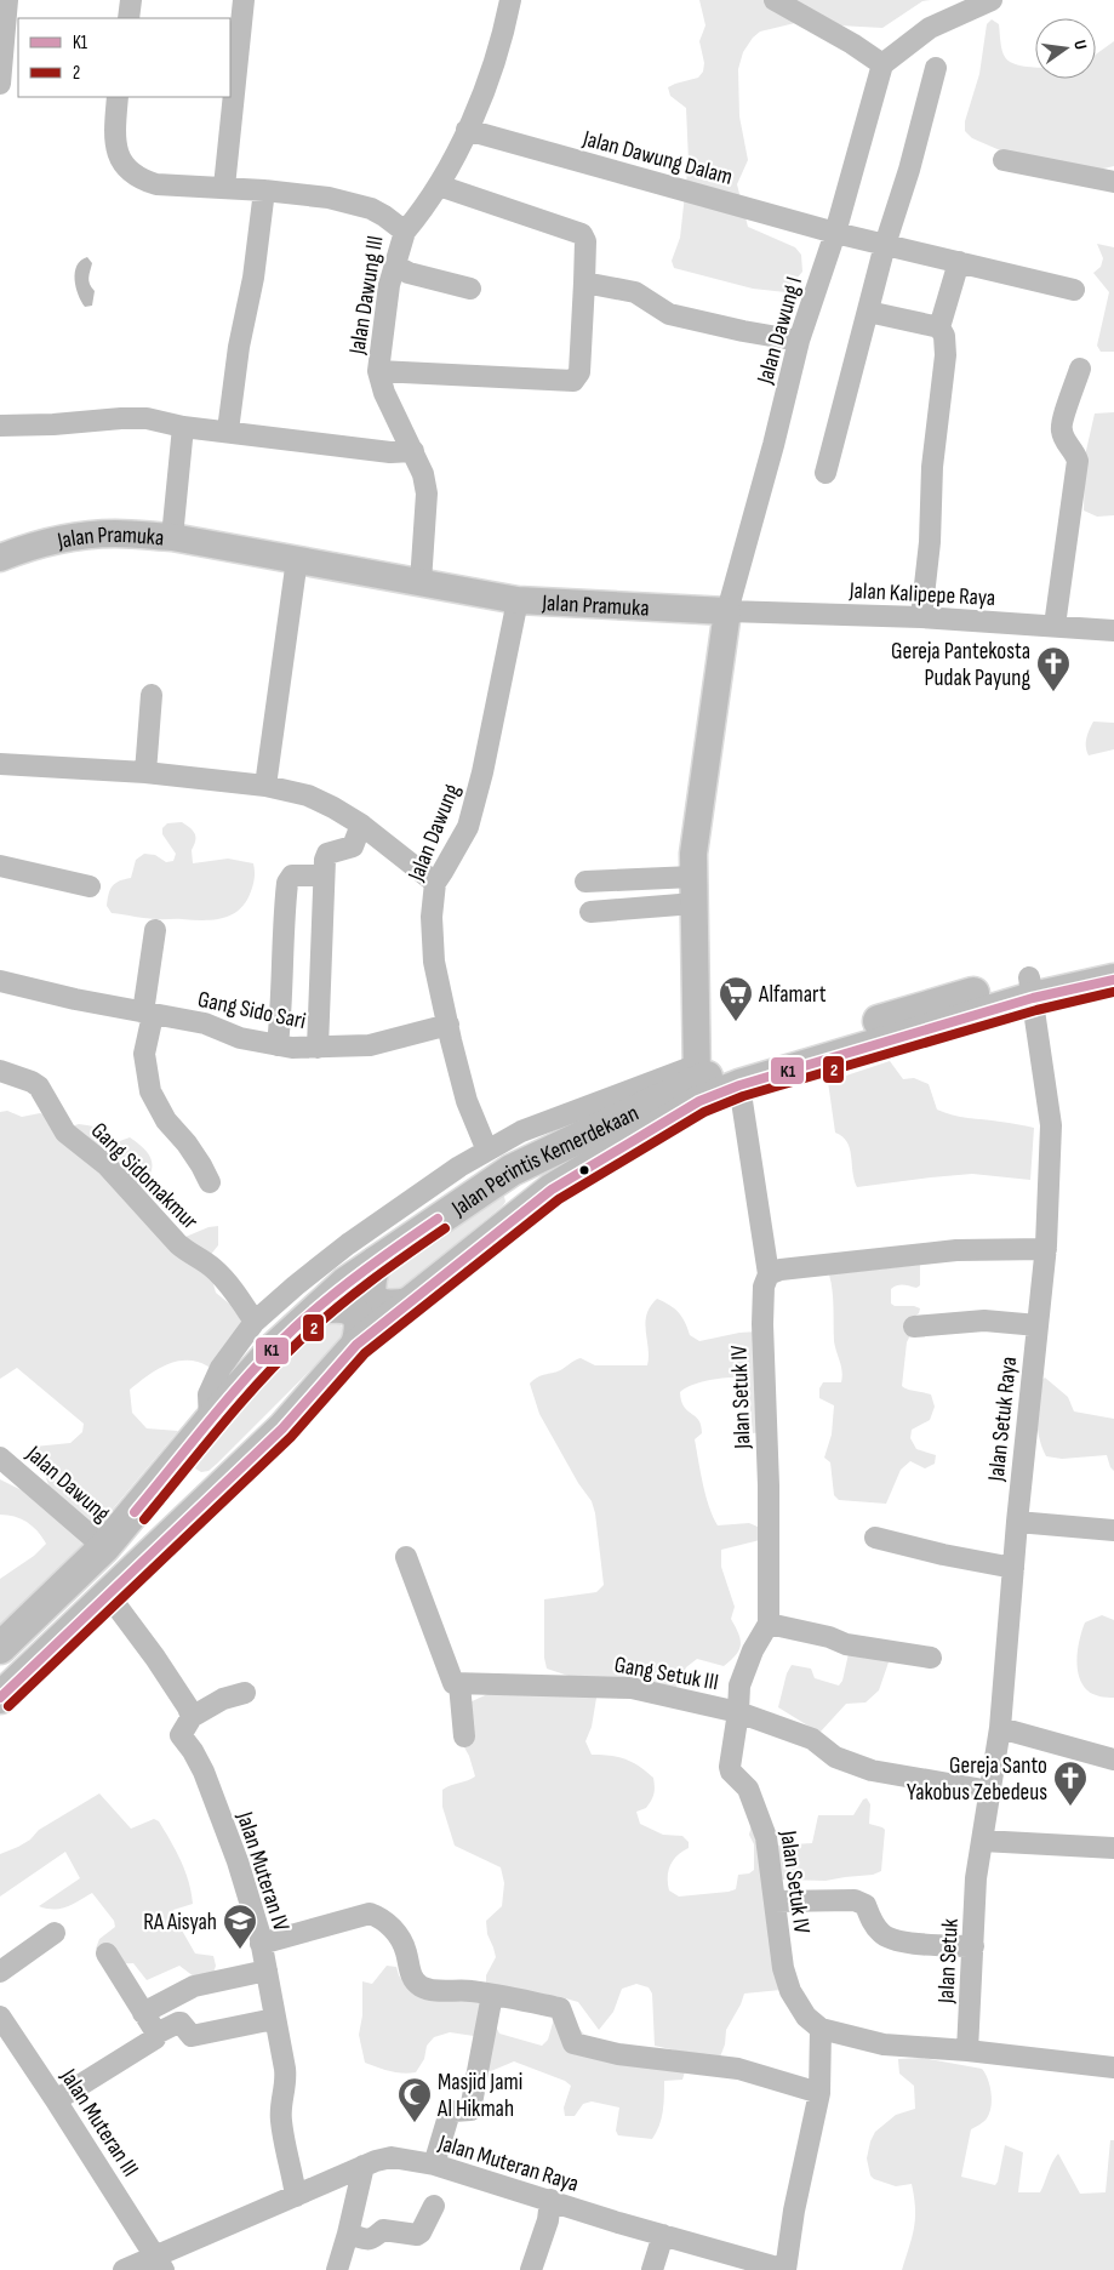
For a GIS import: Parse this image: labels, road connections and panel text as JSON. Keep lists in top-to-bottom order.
{
  "streets": {
    "highway": ["Jalan Perintis Kemerdekaan"],
    "main road": ["Jalan Pramuka"],
    "street": [
      "Jalan Dawung Dalam",
      "Jalan Dawung III",
      "Jalan Dawung I",
      "Jalan Kalipepe Raya",
      "Jalan Dawung",
      "Gang Sido Sari",
      "Gang Sidomakmur",
      "Jalan Setuk IV",
      "Jalan Setuk Raya",
      "Gang Setuk III",
      "Jalan Muteran IV",
      "Jalan Setuk",
      "Jalan Muteran III",
      "Jalan Muteran Raya"
    ]
  },
  "crossings": [
    ["Jalan Dawung Dalam", "Jalan Dawung I"],
    ["Jalan Dawung III", "Jalan Pramuka"],
    ["Jalan Dawung I", "Jalan Pramuka"],
    ["Jalan Dawung I", "Jalan Kalipepe Raya"],
    ["Jalan Pramuka", "Jalan Kalipepe Raya"],
    ["Jalan Pramuka", "Jalan Dawung"],
    ["Jalan Dawung", "Gang Sido Sari"],
    ["Jalan Dawung", "Jalan Perintis Kemerdekaan"],
    ["Jalan Perintis Kemerdekaan", "Jalan Setuk IV"],
    ["Jalan Perintis Kemerdekaan", "Jalan Setuk Raya"],
    ["Jalan Setuk IV", "Gang Setuk III"],
    ["Jalan Setuk IV", "Jalan Muteran Raya"],
    ["Jalan Setuk Raya", "Jalan Setuk"],
    ["Gang Setuk III", "Jalan Setuk"],
    ["Jalan Muteran IV", "Jalan Muteran Raya"],
    ["Jalan Muteran III", "Jalan Muteran Raya"]
  ],
  "places": {
    "church": ["Gereja Pantekosta Pudak Payung", "Gereja Santo Yakobus Zebedeus"],
    "supermarket": ["Alfamart"],
    "school or university": ["RA Aisyah"],
    "mosque": ["Masjid Jami Al Hikmah"]
  },
  "lines": ["transit line K1", "transit line 2"],
  "legend": ["K1", "2"],
  "north": "right"
}
